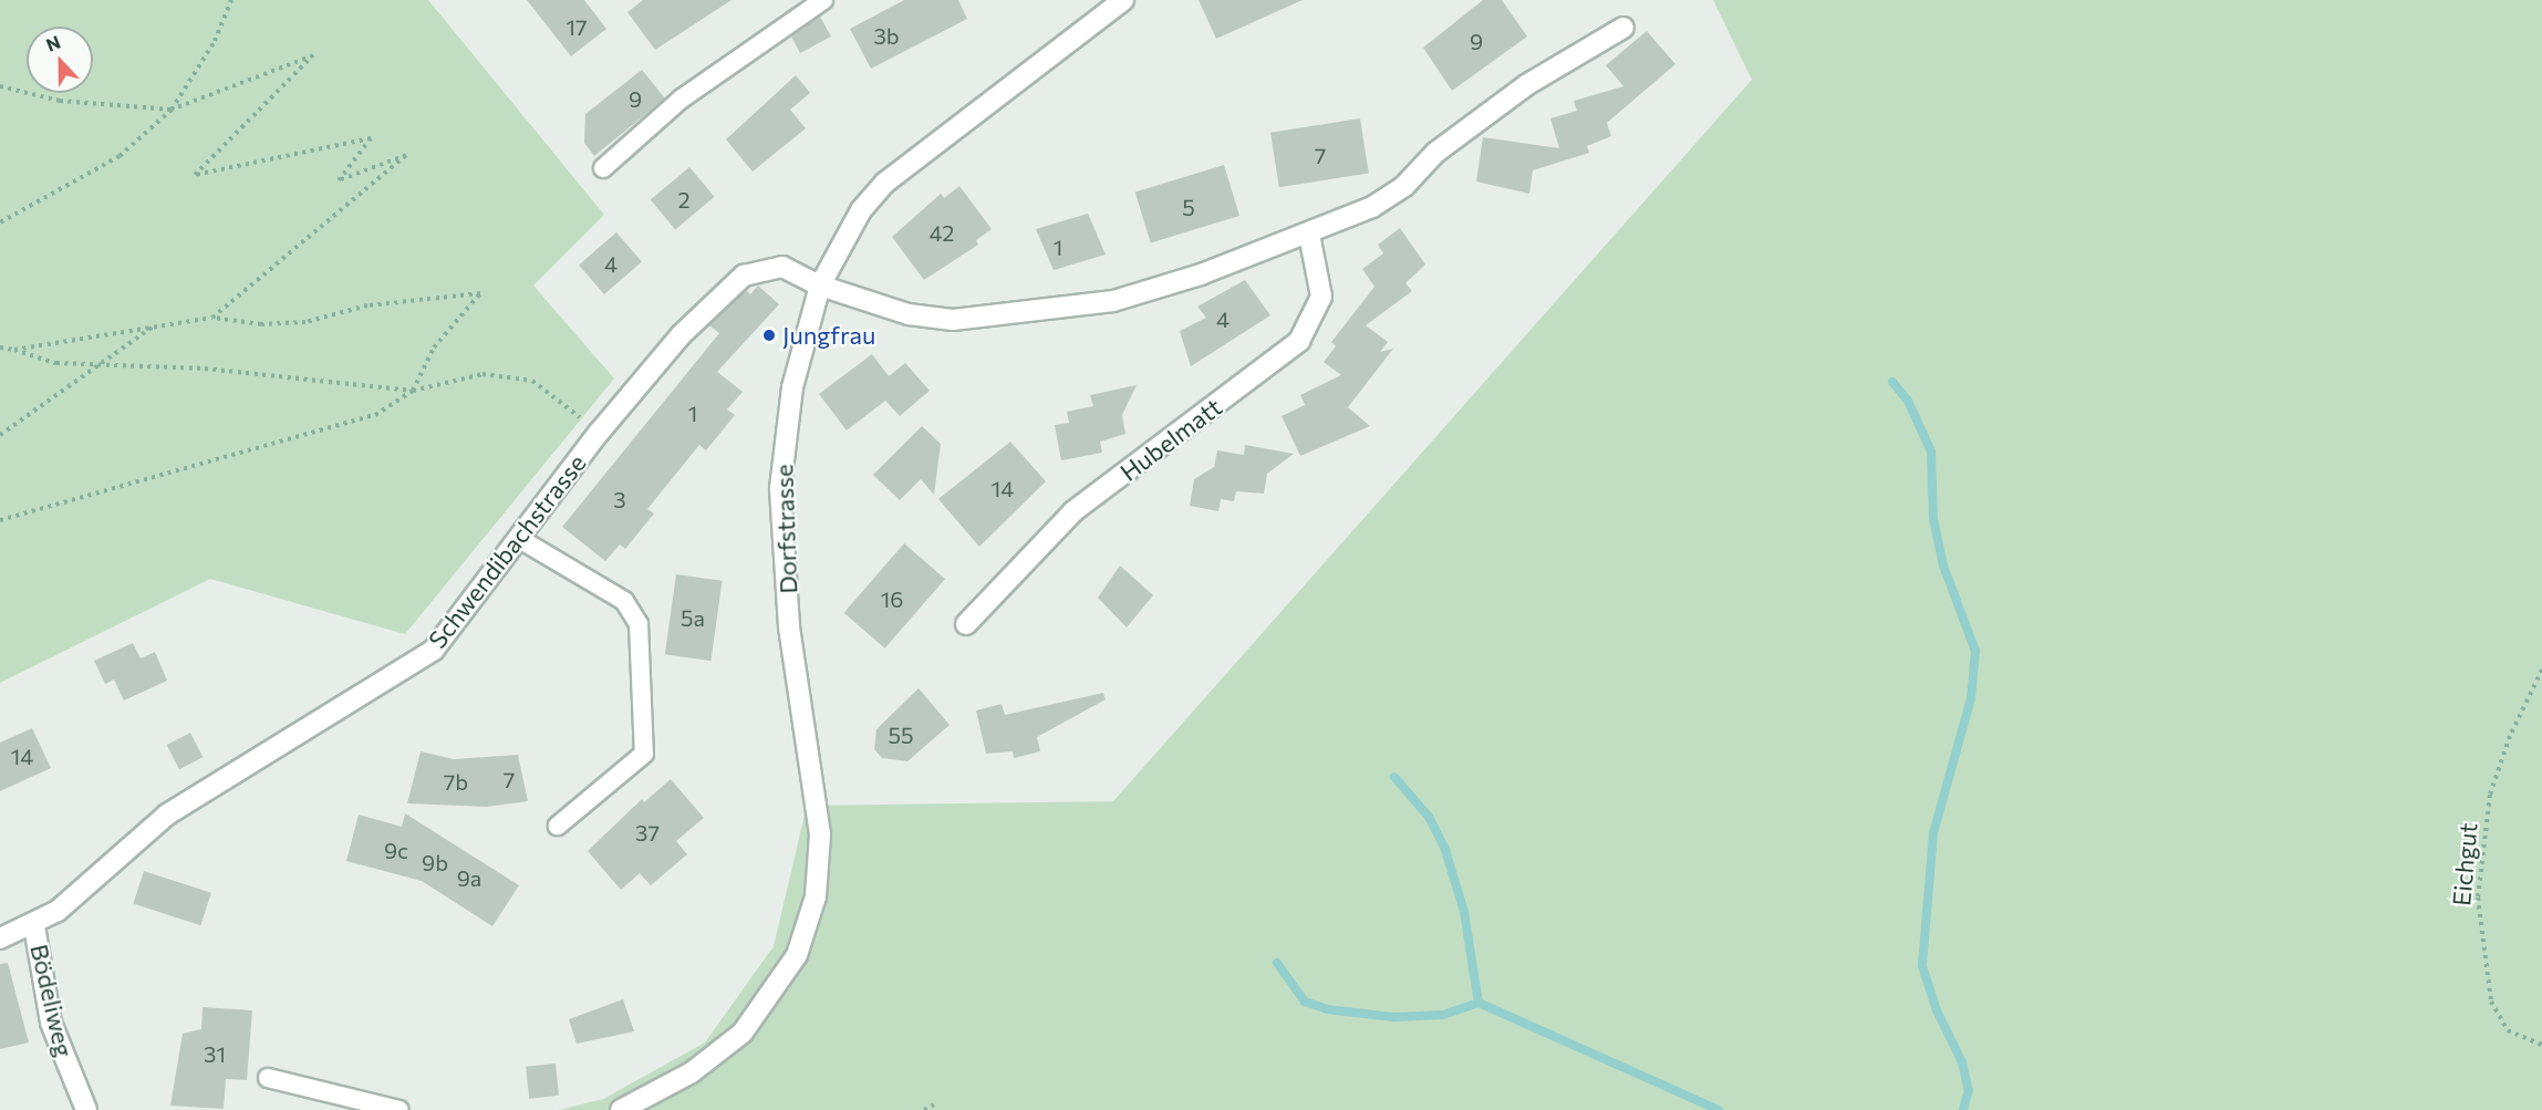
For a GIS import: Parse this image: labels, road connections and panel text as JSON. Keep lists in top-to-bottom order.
{
  "streets": {
    "street": [
      "Hubelmatt",
      "Dorfstrasse",
      "Schwendibachstrasse",
      "Bödeliweg"
    ],
    "path": ["Eichgut"]
  },
  "crossings": [
    ["Dorfstrasse", "Schwendibachstrasse"],
    ["Schwendibachstrasse", "Bödeliweg"]
  ],
  "places": ["Jungfrau"],
  "house_numbers": [
    "17",
    "3b",
    "9",
    "9",
    "7",
    "2",
    "5",
    "42",
    "1",
    "4",
    "4",
    "1",
    "14",
    "3",
    "16",
    "5a",
    "55",
    "14",
    "7",
    "7b",
    "37",
    "9c",
    "9b",
    "9a",
    "31"
  ],
  "north": "top"
}
